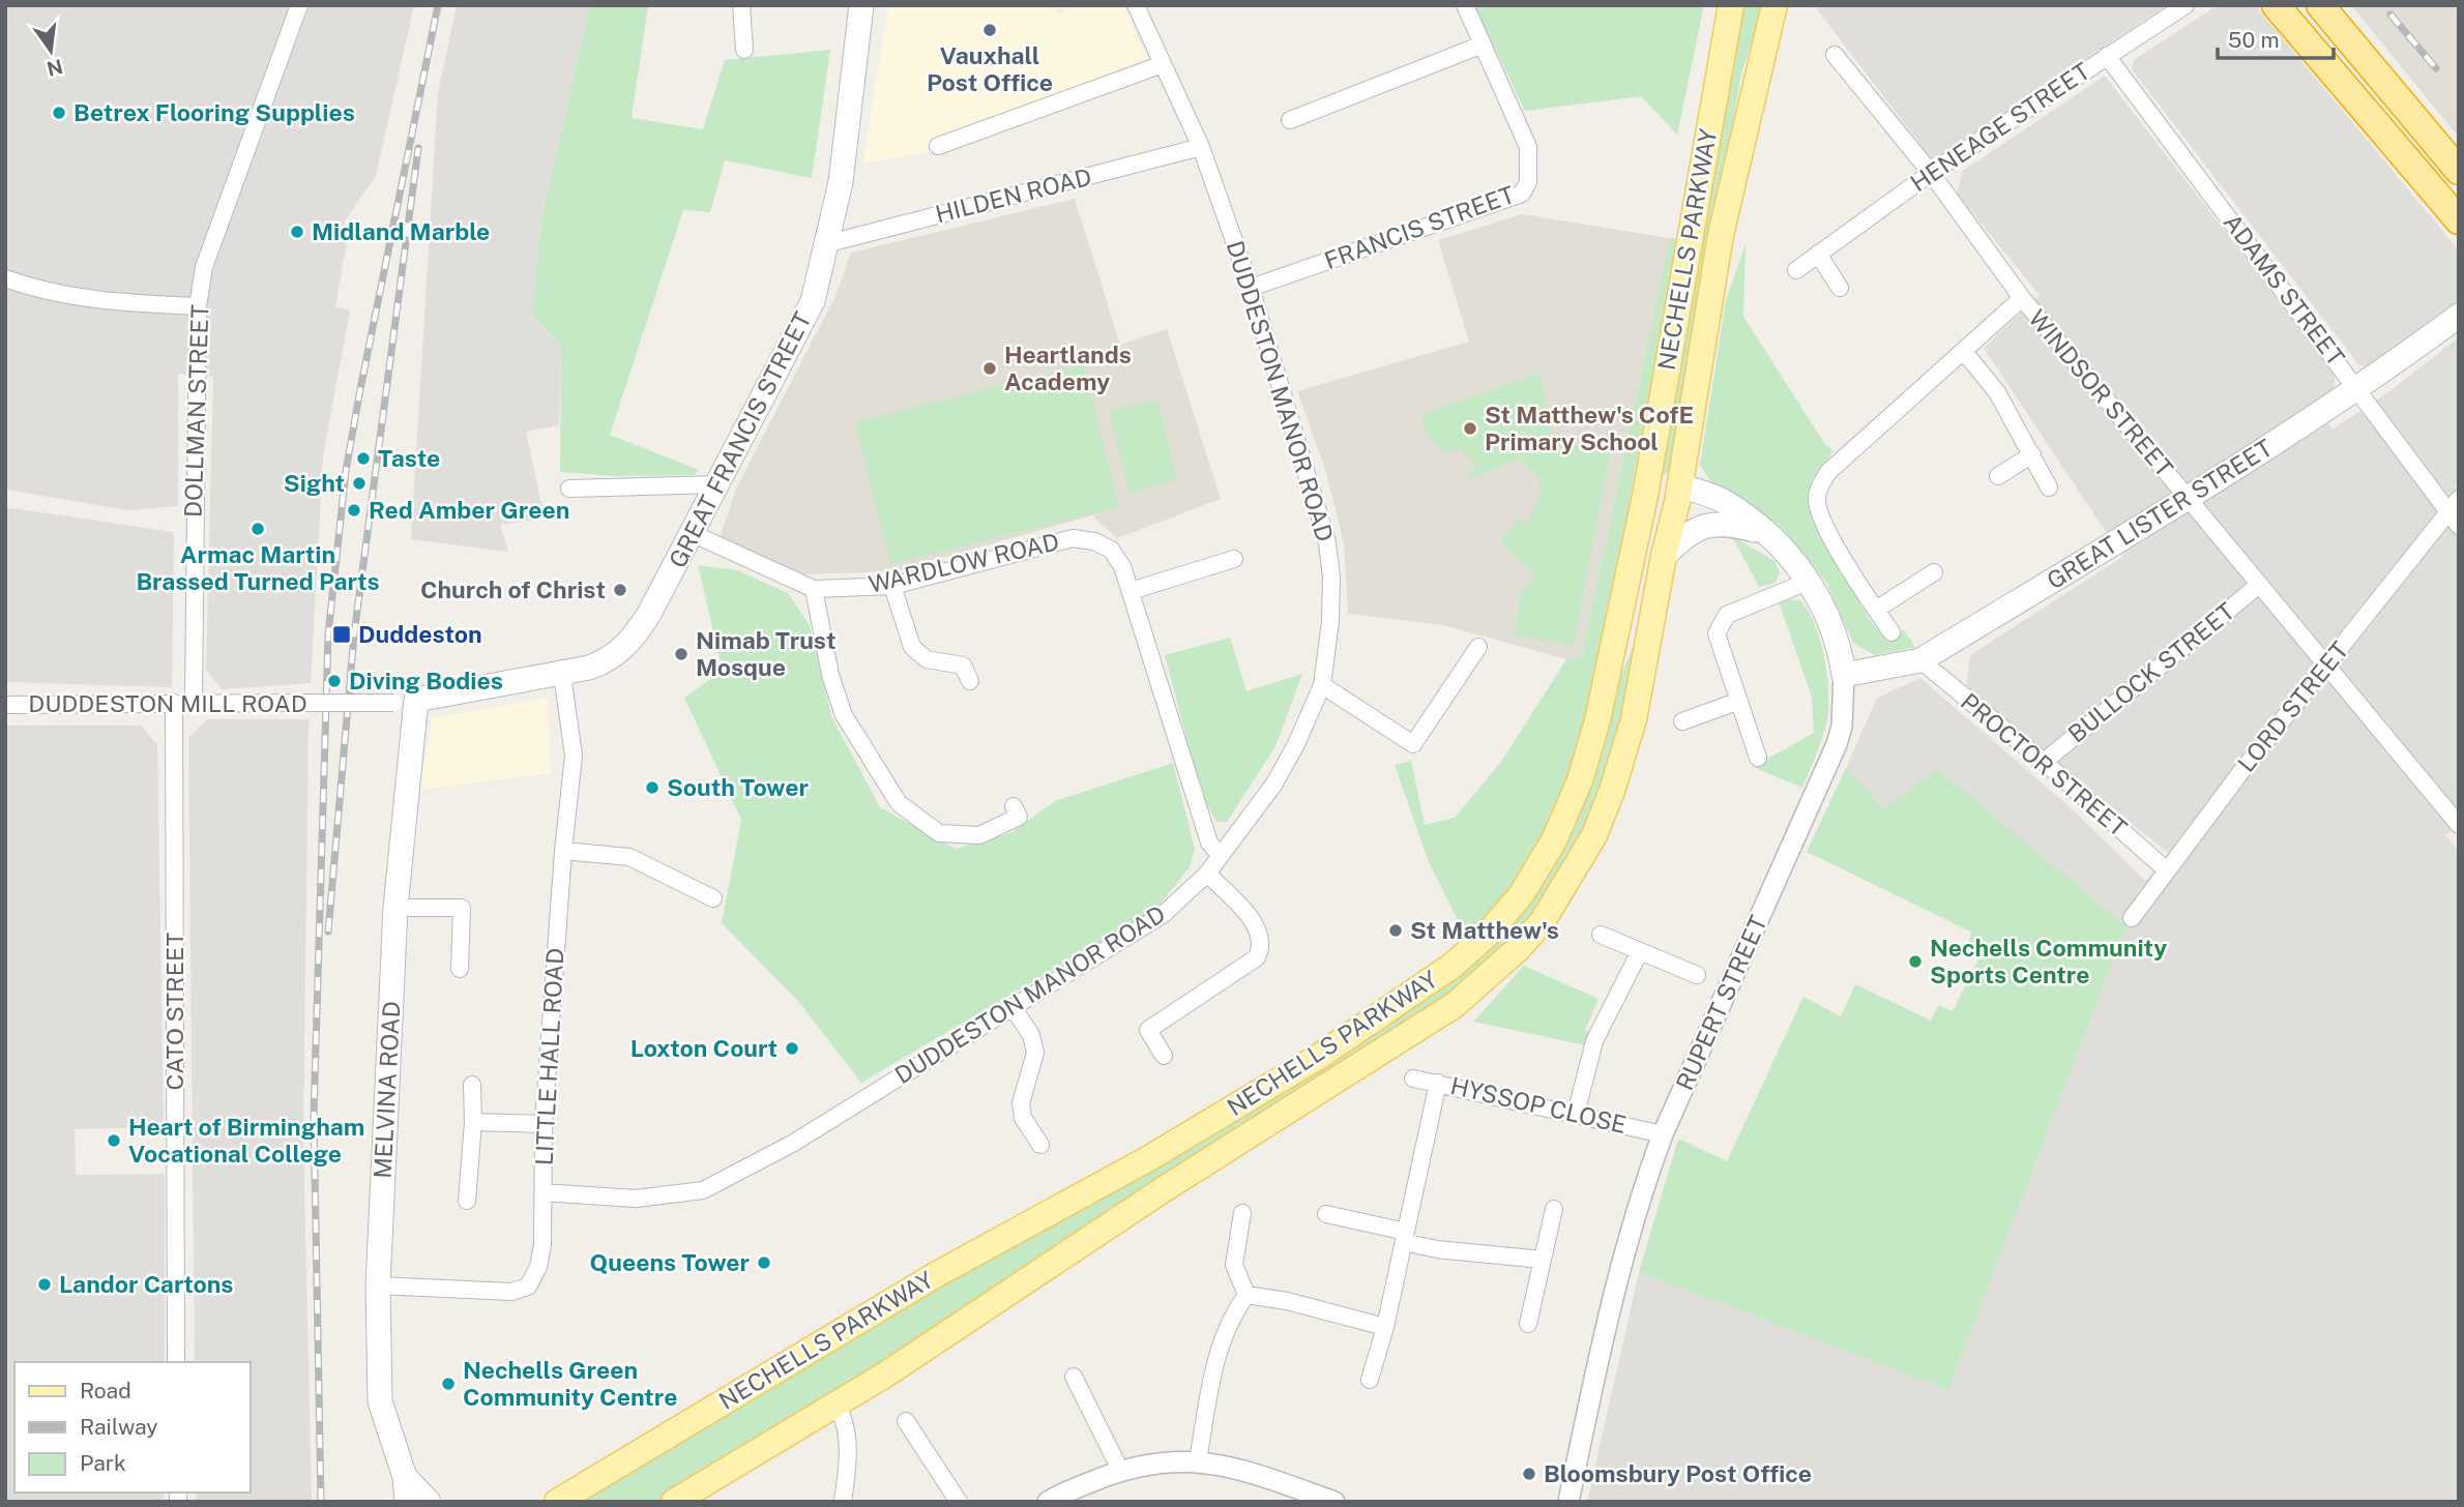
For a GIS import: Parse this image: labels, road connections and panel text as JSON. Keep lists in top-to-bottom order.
{
  "streets": {
    "main road": [
      "NECHELLS PARKWAY",
      "GREAT FRANCIS STREET",
      "GREAT LISTER STREET",
      "RUPERT STREET",
      "MELVINA ROAD"
    ],
    "street": [
      "HENEAGE STREET",
      "HILDEN ROAD",
      "FRANCIS STREET",
      "ADAMS STREET",
      "DUDDESTON MANOR ROAD",
      "WINDSOR STREET",
      "DOLLMAN STREET",
      "WARDLOW ROAD",
      "BULLOCK STREET",
      "DUDDESTON MILL ROAD",
      "LORD STREET",
      "PROCTOR STREET",
      "CATO STREET",
      "LITTLE HALL ROAD",
      "HYSSOP CLOSE"
    ]
  },
  "crossings": [
    ["HENEAGE STREET", "ADAMS STREET"],
    ["HENEAGE STREET", "WINDSOR STREET"],
    ["HILDEN ROAD", "DUDDESTON MANOR ROAD"],
    ["HILDEN ROAD", "GREAT FRANCIS STREET"],
    ["FRANCIS STREET", "DUDDESTON MANOR ROAD"],
    ["NECHELLS PARKWAY", "RUPERT STREET"],
    ["ADAMS STREET", "GREAT LISTER STREET"],
    ["ADAMS STREET", "LORD STREET"],
    ["DUDDESTON MANOR ROAD", "WARDLOW ROAD"],
    ["DUDDESTON MANOR ROAD", "LITTLE HALL ROAD"],
    ["WINDSOR STREET", "GREAT LISTER STREET"],
    ["WINDSOR STREET", "BULLOCK STREET"],
    ["WINDSOR STREET", "LORD STREET"],
    ["DOLLMAN STREET", "DUDDESTON MILL ROAD"],
    ["GREAT FRANCIS STREET", "WARDLOW ROAD"],
    ["GREAT FRANCIS STREET", "DUDDESTON MILL ROAD"],
    ["GREAT FRANCIS STREET", "LITTLE HALL ROAD"],
    ["GREAT FRANCIS STREET", "MELVINA ROAD"],
    ["GREAT LISTER STREET", "PROCTOR STREET"],
    ["GREAT LISTER STREET", "RUPERT STREET"],
    ["BULLOCK STREET", "PROCTOR STREET"],
    ["DUDDESTON MILL ROAD", "CATO STREET"],
    ["DUDDESTON MILL ROAD", "MELVINA ROAD"],
    ["LORD STREET", "PROCTOR STREET"],
    ["RUPERT STREET", "HYSSOP CLOSE"],
    ["LITTLE HALL ROAD", "MELVINA ROAD"]
  ],
  "places": {
    "other": [
      "Vauxhall Post Office",
      "Betrex Flooring Supplies",
      "Midland Marble",
      "Heartlands Academy",
      "St Matthew's CofE Primary School",
      "Taste",
      "Sight",
      "Red Amber Green",
      "Armac Martin Brassed Turned Parts",
      "Church of Christ",
      "Nimab Trust Mosque",
      "Diving Bodies",
      "South Tower",
      "St Matthew's",
      "Nechells Community Sports Centre",
      "Loxton Court",
      "Heart of Birmingham Vocational College",
      "Queens Tower",
      "Landor Cartons",
      "Nechells Green Community Centre",
      "Bloomsbury Post Office"
    ],
    "transit": ["Duddeston"]
  },
  "legend": ["Road", "Railway", "Park"],
  "scale_bar": "50 m",
  "north": "bottom"
}
